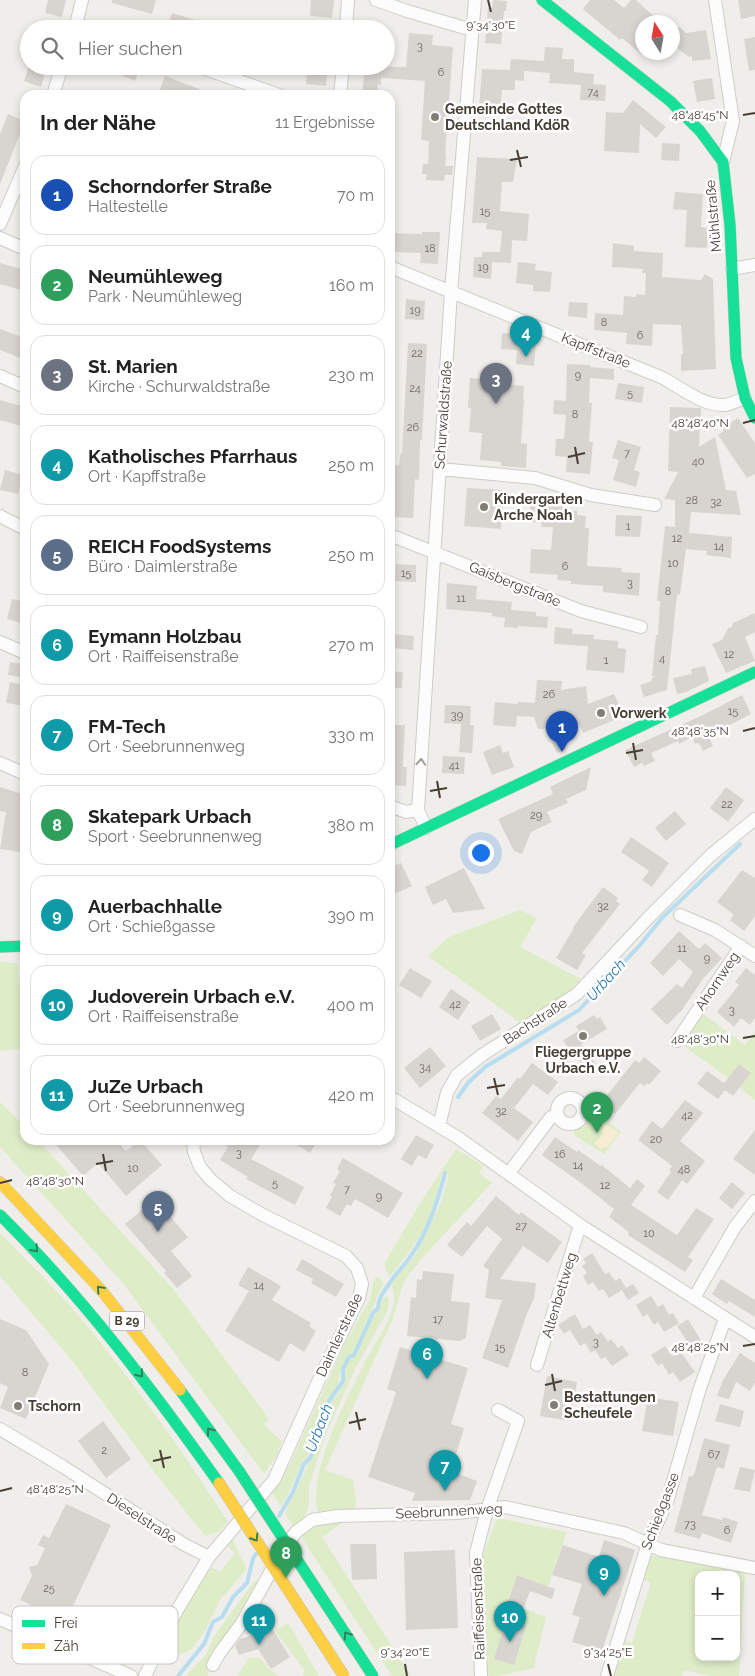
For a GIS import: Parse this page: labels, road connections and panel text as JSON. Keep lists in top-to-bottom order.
{
  "streets": {
    "main road": ["Mühlstraße", "B 29"],
    "street": [
      "Kapffstraße",
      "Schurwaldstraße",
      "Gaisbergstraße",
      "Ahornweg",
      "Bachstraße",
      "Altenbettweg",
      "Daimlerstraße",
      "Seebrunnenweg",
      "Schießgasse",
      "Dieselstraße",
      "Raiffeisenstraße"
    ]
  },
  "crossings": [
    ["Mühlstraße", "Kapffstraße"],
    ["Kapffstraße", "Schurwaldstraße"],
    ["Schurwaldstraße", "Gaisbergstraße"],
    ["Daimlerstraße", "Dieselstraße"],
    ["Seebrunnenweg", "Schießgasse"],
    ["Seebrunnenweg", "Raiffeisenstraße"]
  ],
  "water": ["Urbach"],
  "places": [
    "Gemeinde Gottes Deutschland KdöR",
    "Kindergarten Arche Noah",
    "Vorwerk",
    "Fliegergruppe Urbach e.V.",
    "Bestattungen Scheufele",
    "Tschorn"
  ],
  "house_numbers": [
    "3",
    "6",
    "74",
    "15",
    "18",
    "19",
    "19",
    "8",
    "6",
    "22",
    "9",
    "24",
    "5",
    "8",
    "26",
    "7",
    "40",
    "28",
    "32",
    "1",
    "12",
    "14",
    "10",
    "6",
    "15",
    "3",
    "8",
    "11",
    "12",
    "4",
    "1",
    "26",
    "15",
    "39",
    "41",
    "22",
    "29",
    "32",
    "11",
    "9",
    "42",
    "3",
    "34",
    "32",
    "42",
    "20",
    "3",
    "16",
    "14",
    "10",
    "48",
    "5",
    "12",
    "7",
    "9",
    "27",
    "10",
    "14",
    "17",
    "3",
    "15",
    "8",
    "2",
    "67",
    "73",
    "6",
    "25"
  ],
  "legend": ["Frei", "Zäh"],
  "north": "top",
  "page": {
    "search": "Hier suchen",
    "heading": ["In der Nähe", "11 Ergebnisse"],
    "list": [
      {
        "mark": "1",
        "name": "Schorndorfer Straße",
        "note": "Haltestelle",
        "value": "70 m"
      },
      {
        "mark": "2",
        "name": "Neumühleweg",
        "note": "Park · Neumühleweg",
        "value": "160 m"
      },
      {
        "mark": "3",
        "name": "St. Marien",
        "note": "Kirche · Schurwaldstraße",
        "value": "230 m"
      },
      {
        "mark": "4",
        "name": "Katholisches Pfarrhaus",
        "note": "Ort · Kapffstraße",
        "value": "250 m"
      },
      {
        "mark": "5",
        "name": "REICH FoodSystems",
        "note": "Büro · Daimlerstraße",
        "value": "250 m"
      },
      {
        "mark": "6",
        "name": "Eymann Holzbau",
        "note": "Ort · Raiffeisenstraße",
        "value": "270 m"
      },
      {
        "mark": "7",
        "name": "FM-Tech",
        "note": "Ort · Seebrunnenweg",
        "value": "330 m"
      },
      {
        "mark": "8",
        "name": "Skatepark Urbach",
        "note": "Sport · Seebrunnenweg",
        "value": "380 m"
      },
      {
        "mark": "9",
        "name": "Auerbachhalle",
        "note": "Ort · Schießgasse",
        "value": "390 m"
      },
      {
        "mark": "10",
        "name": "Judoverein Urbach e.V.",
        "note": "Ort · Raiffeisenstraße",
        "value": "400 m"
      },
      {
        "mark": "11",
        "name": "JuZe Urbach",
        "note": "Ort · Seebrunnenweg",
        "value": "420 m"
      }
    ],
    "pins": [
      "4",
      "3",
      "1",
      "2",
      "5",
      "6",
      "7",
      "8",
      "9",
      "10",
      "11"
    ],
    "map_buttons": ["+", "−"]
  },
  "coordinates": [
    "9°34'30\"E",
    "48°48'45\"N",
    "48°48'40\"N",
    "48°48'35\"N",
    "48°48'30\"N",
    "48°48'25\"N",
    "9°34'20\"E",
    "9°34'25\"E"
  ]
}
